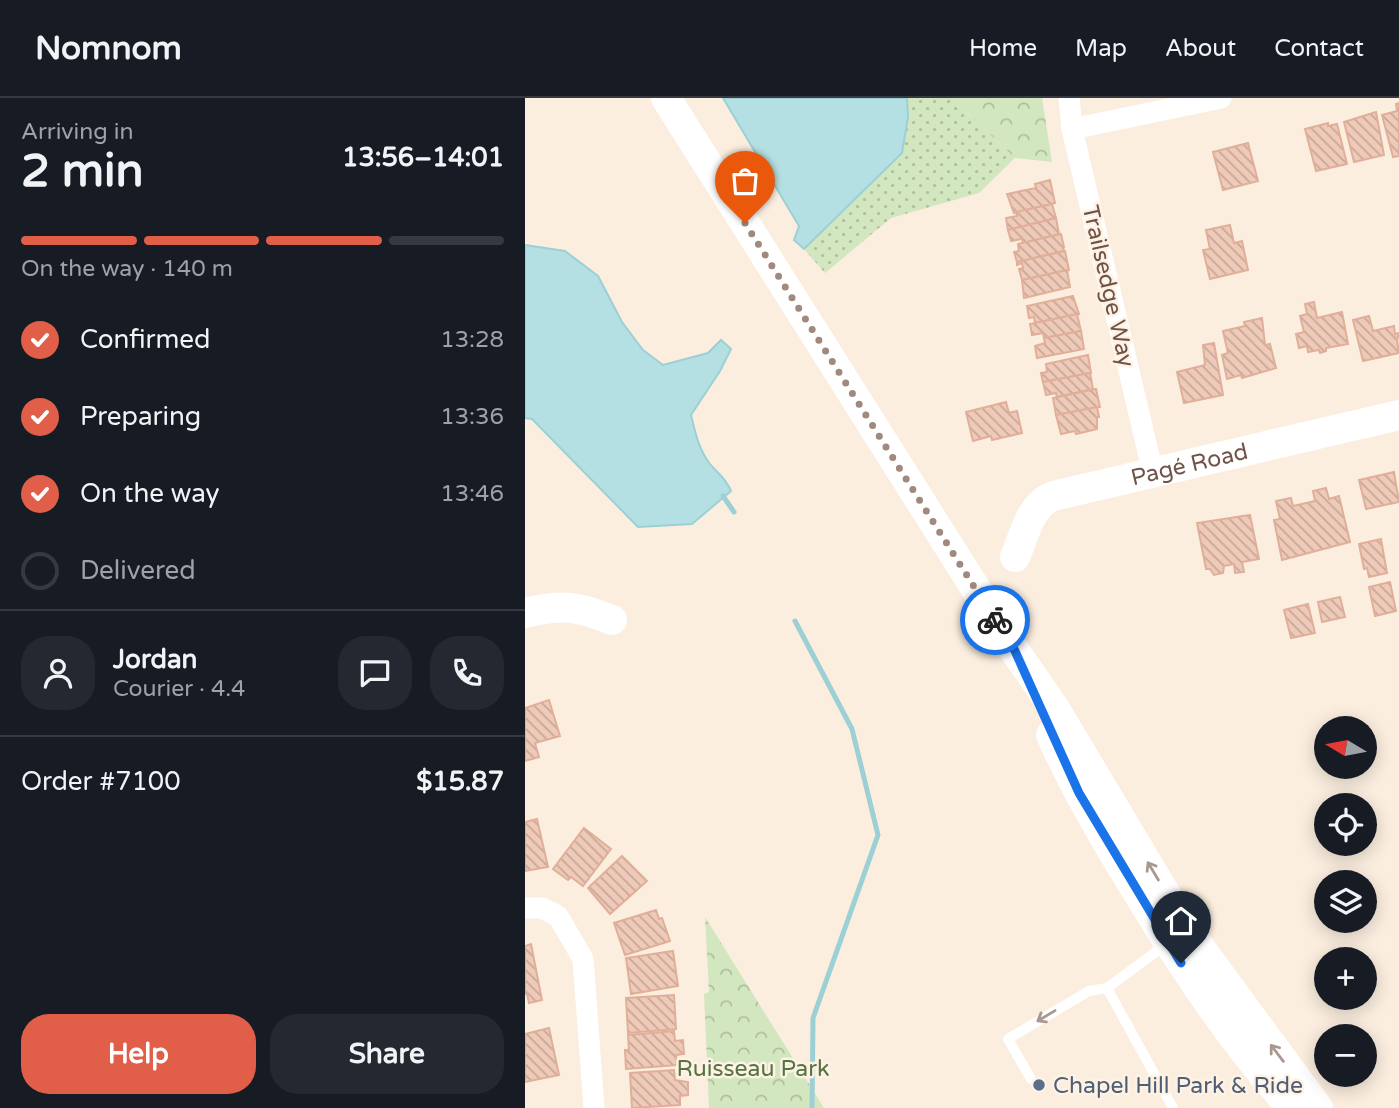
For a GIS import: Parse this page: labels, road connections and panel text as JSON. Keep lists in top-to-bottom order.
{
  "streets": {
    "main road": ["Pagé Road"],
    "street": ["Trailsedge Way"]
  },
  "crossings": [
    ["Trailsedge Way", "Pagé Road"]
  ],
  "parks": ["Ruisseau Park"],
  "places": ["Chapel Hill Park & Ride"],
  "north": "left",
  "page": {
    "header": "Nomnom",
    "nav": [
      "Home",
      "Map",
      "About",
      "Contact"
    ],
    "heading": ["2 min", "Arriving in", "13:56–14:01"],
    "panel": [
      "Jordan",
      "Courier · 4.4",
      "Order #7100",
      "$15.87"
    ],
    "bar": "On the way · 140 m",
    "list": [
      ["Confirmed", "13:28"],
      ["Preparing", "13:36"],
      ["On the way", "13:46"],
      "Delivered"
    ],
    "map_buttons": ["+", "−"],
    "buttons": ["Help", "Share"]
  }
}
